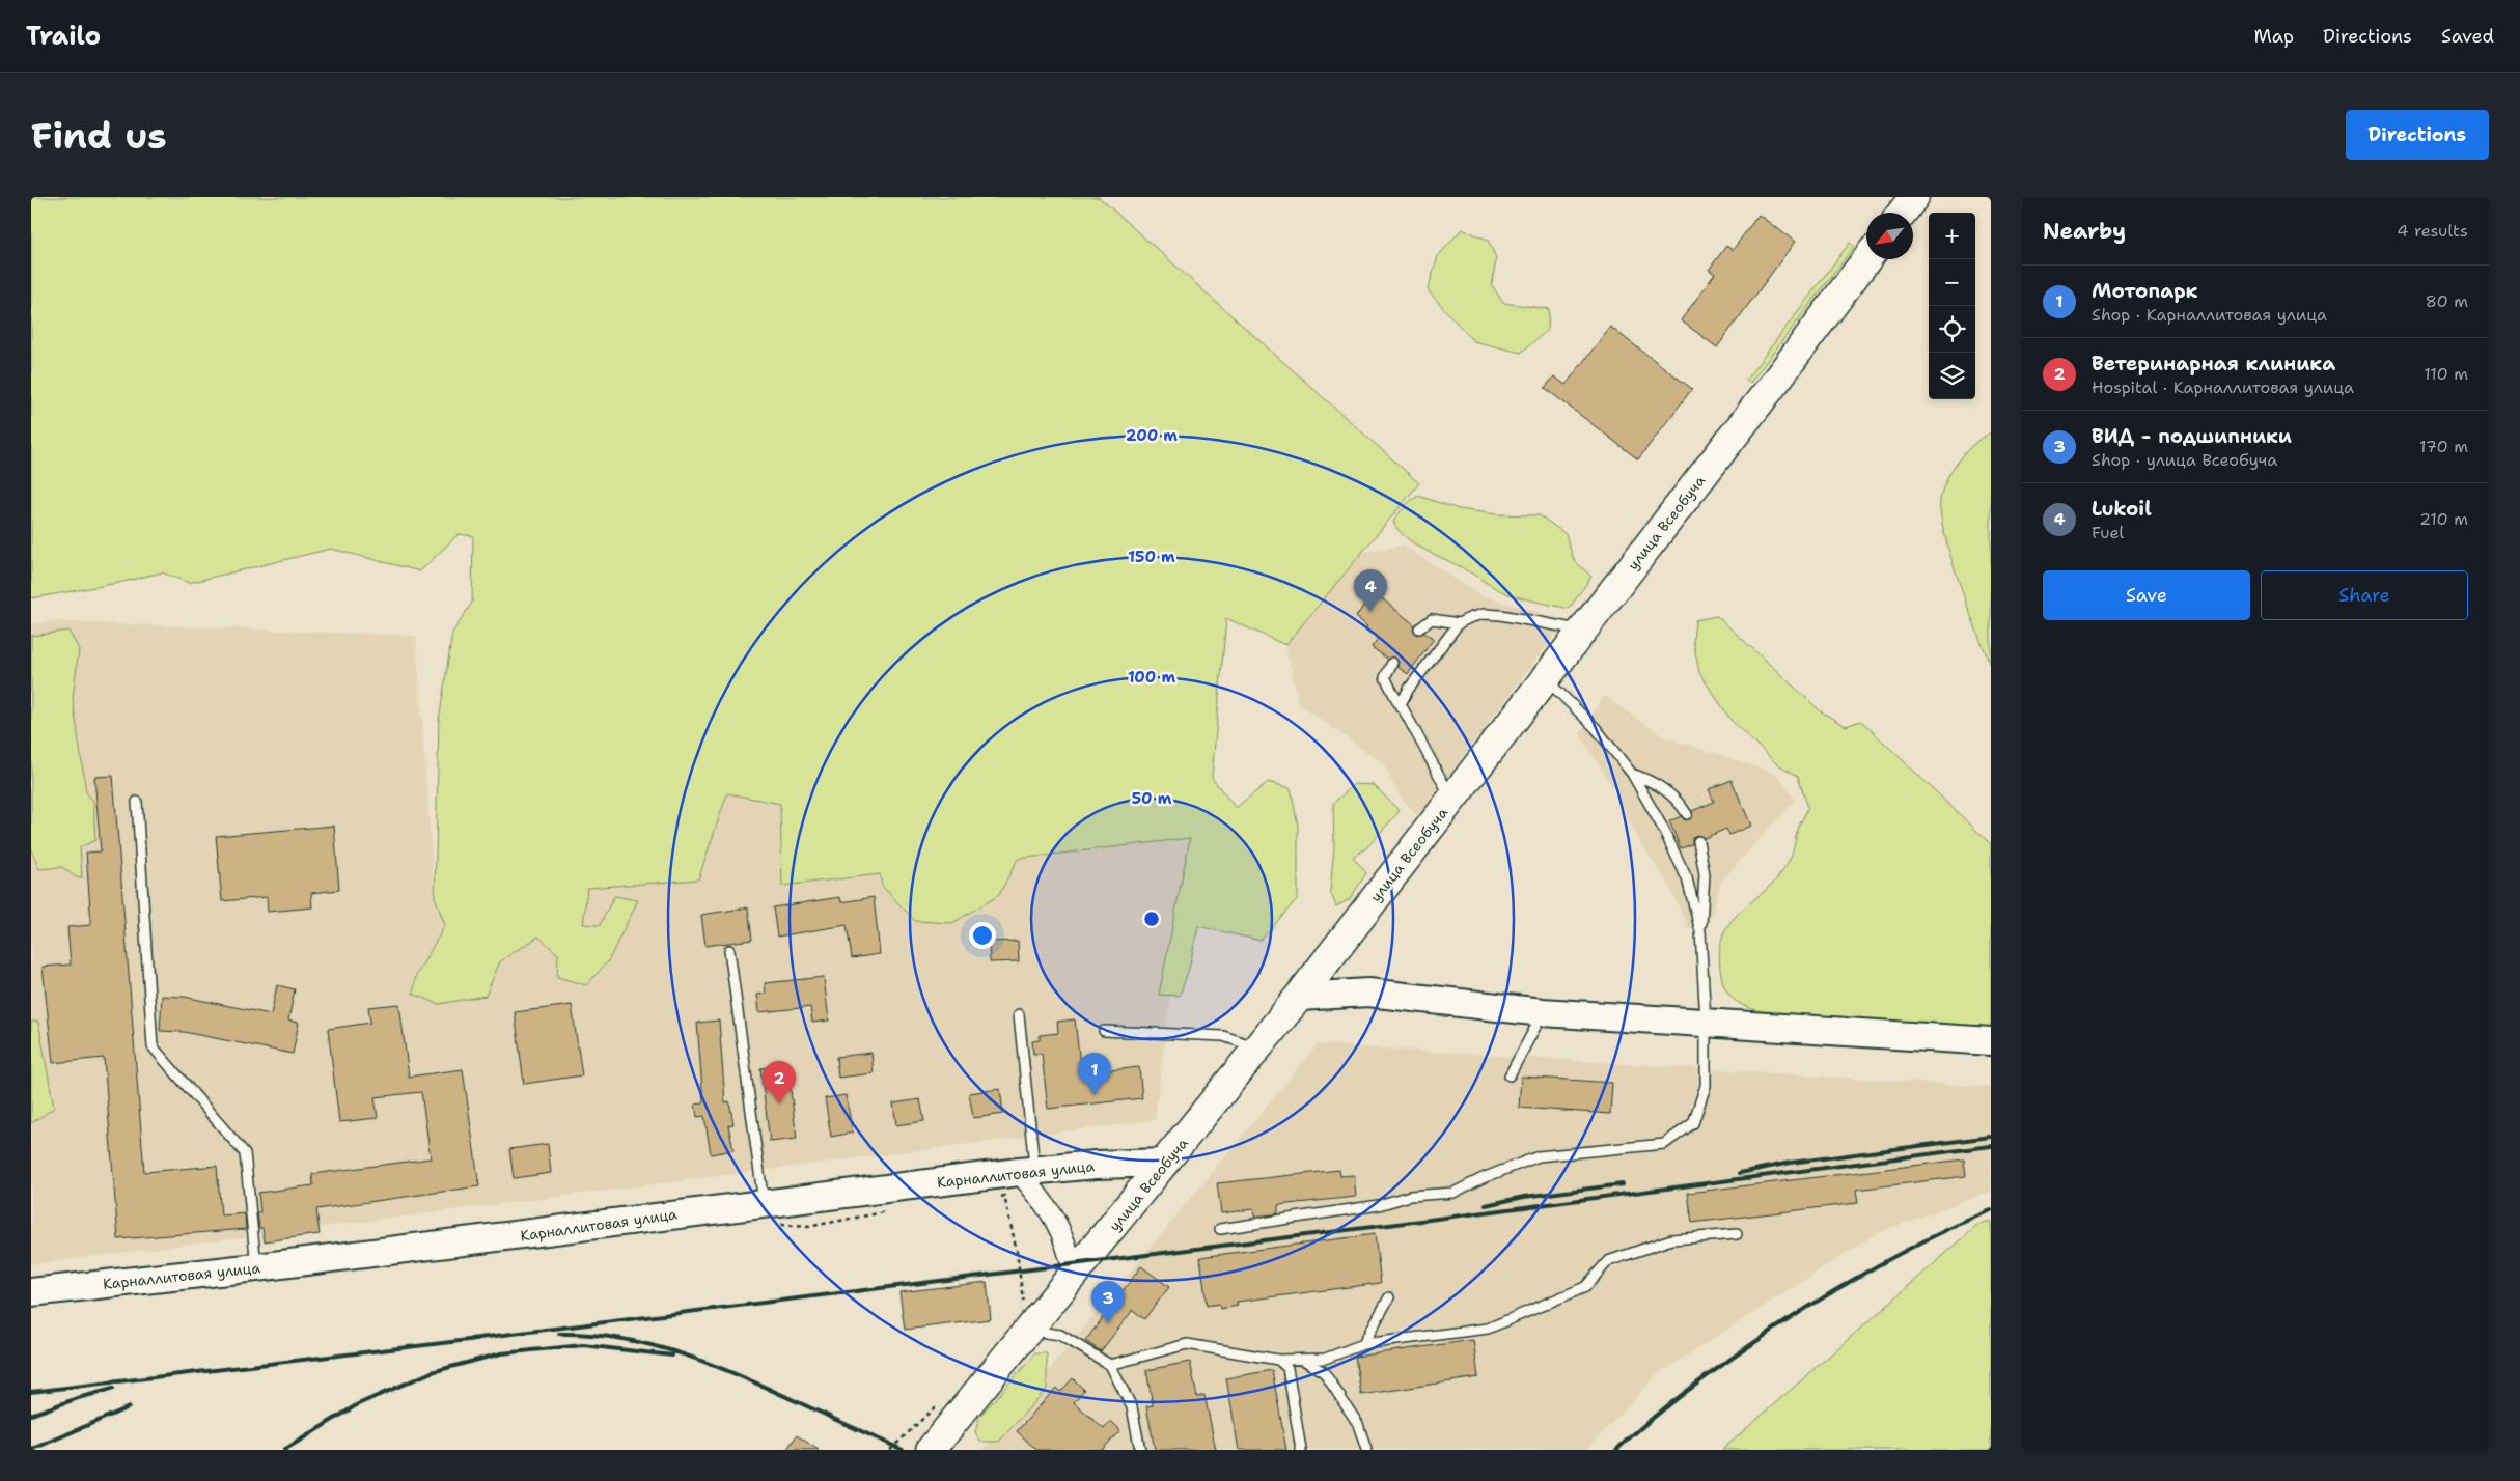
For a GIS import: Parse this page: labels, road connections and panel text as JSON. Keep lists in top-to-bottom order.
{
  "streets": {
    "main road": ["улица Всеобуча"],
    "street": ["Карналлитовая улица"]
  },
  "crossings": [
    ["улица Всеобуча", "Карналлитовая улица"]
  ],
  "north": "bottom left",
  "page": {
    "header": "Trailo",
    "nav": ["Map", "Directions", "Saved"],
    "buttons": [
      "Directions",
      ["Save", "Share"]
    ],
    "title": "Find us",
    "heading": ["Nearby", "4 results"],
    "map_buttons": ["+", "−"],
    "list": [
      {
        "mark": "1",
        "name": "Мотопарк",
        "note": "Shop · Карналлитовая улица",
        "value": "80 m"
      },
      {
        "mark": "2",
        "name": "Ветеринарная клиника",
        "note": "Hospital · Карналлитовая улица",
        "value": "110 m"
      },
      {
        "mark": "3",
        "name": "ВИД - подшипники",
        "note": "Shop · улица Всеобуча",
        "value": "170 m"
      },
      {
        "mark": "4",
        "name": "Lukoil",
        "note": "Fuel",
        "value": "210 m"
      }
    ],
    "pins": [
      "4",
      "1",
      "2",
      "3"
    ]
  },
  "rings": [
    "200 m",
    "150 m",
    "100 m",
    "50 m"
  ]
}
